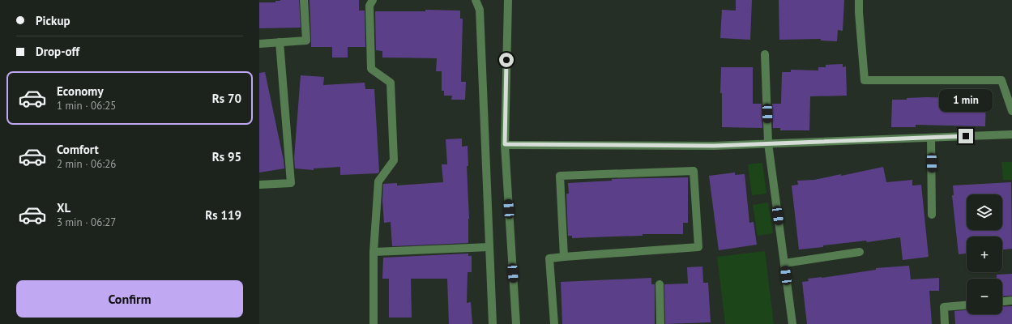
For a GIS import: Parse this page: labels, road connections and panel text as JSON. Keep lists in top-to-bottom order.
{
  "page": {
    "banner": ["Pickup", "Drop-off"],
    "list": [
      {
        "name": "Economy",
        "note": "1 min · 06:25",
        "value": "Rs 70"
      },
      {
        "name": "Comfort",
        "note": "2 min · 06:26",
        "value": "Rs 95"
      },
      {
        "name": "XL",
        "note": "3 min · 06:27",
        "value": "Rs 119"
      }
    ],
    "bubble": "1 min",
    "map_buttons": ["+", "−"],
    "buttons": "Confirm"
  }
}
